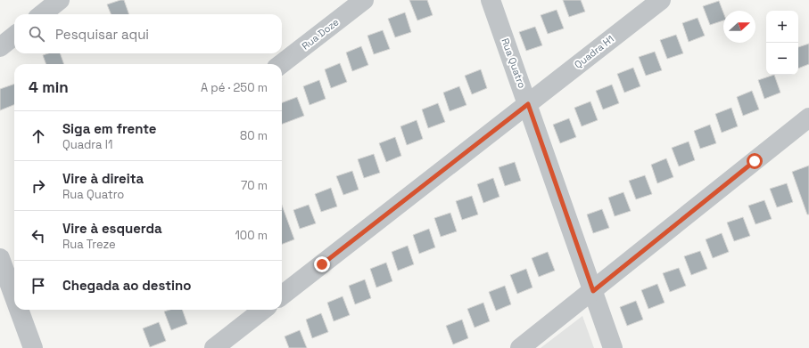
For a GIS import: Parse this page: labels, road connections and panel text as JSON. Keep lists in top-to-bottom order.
{
  "streets": {
    "street": ["Rua Doze", "Quadra H1", "Rua Quatro"]
  },
  "crossings": [
    ["Quadra H1", "Rua Quatro"]
  ],
  "north": "right",
  "page": {
    "map_buttons": ["+", "−"],
    "search": "Pesquisar aqui",
    "heading": ["4 min", "A pé · 250 m"],
    "list": [
      ["Siga em frente", "Quadra I1", "80 m"],
      ["Vire à direita", "Rua Quatro", "70 m"],
      ["Vire à esquerda", "Rua Treze", "100 m"],
      "Chegada ao destino"
    ]
  }
}
